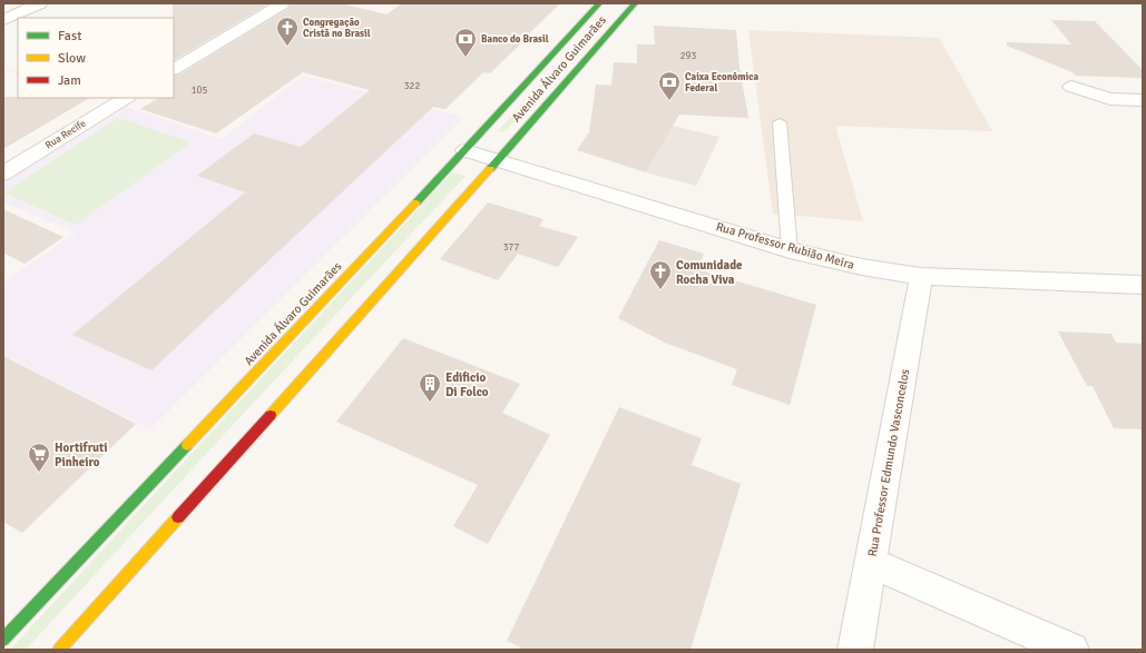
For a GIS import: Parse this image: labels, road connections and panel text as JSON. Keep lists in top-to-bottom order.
{
  "streets": {
    "street": [
      "Avenida Álvaro Guimarães",
      "Rua Recife",
      "Rua Professor Rubião Meira",
      "Rua Professor Edmundo Vasconcelos"
    ]
  },
  "crossings": [
    ["Avenida Álvaro Guimarães", "Rua Professor Rubião Meira"],
    ["Rua Professor Rubião Meira", "Rua Professor Edmundo Vasconcelos"]
  ],
  "places": {
    "church": ["Congregação Cristã no Brasil", "Comunidade Rocha Viva"],
    "bank": ["Banco do Brasil", "Caixa Econômica Federal"],
    "building": ["Edificio Di Folco"],
    "supermarket": ["Hortifruti Pinheiro"]
  },
  "house_numbers": [
    "293",
    "322",
    "105",
    "377"
  ],
  "legend": ["Fast", "Slow", "Jam"]
}
